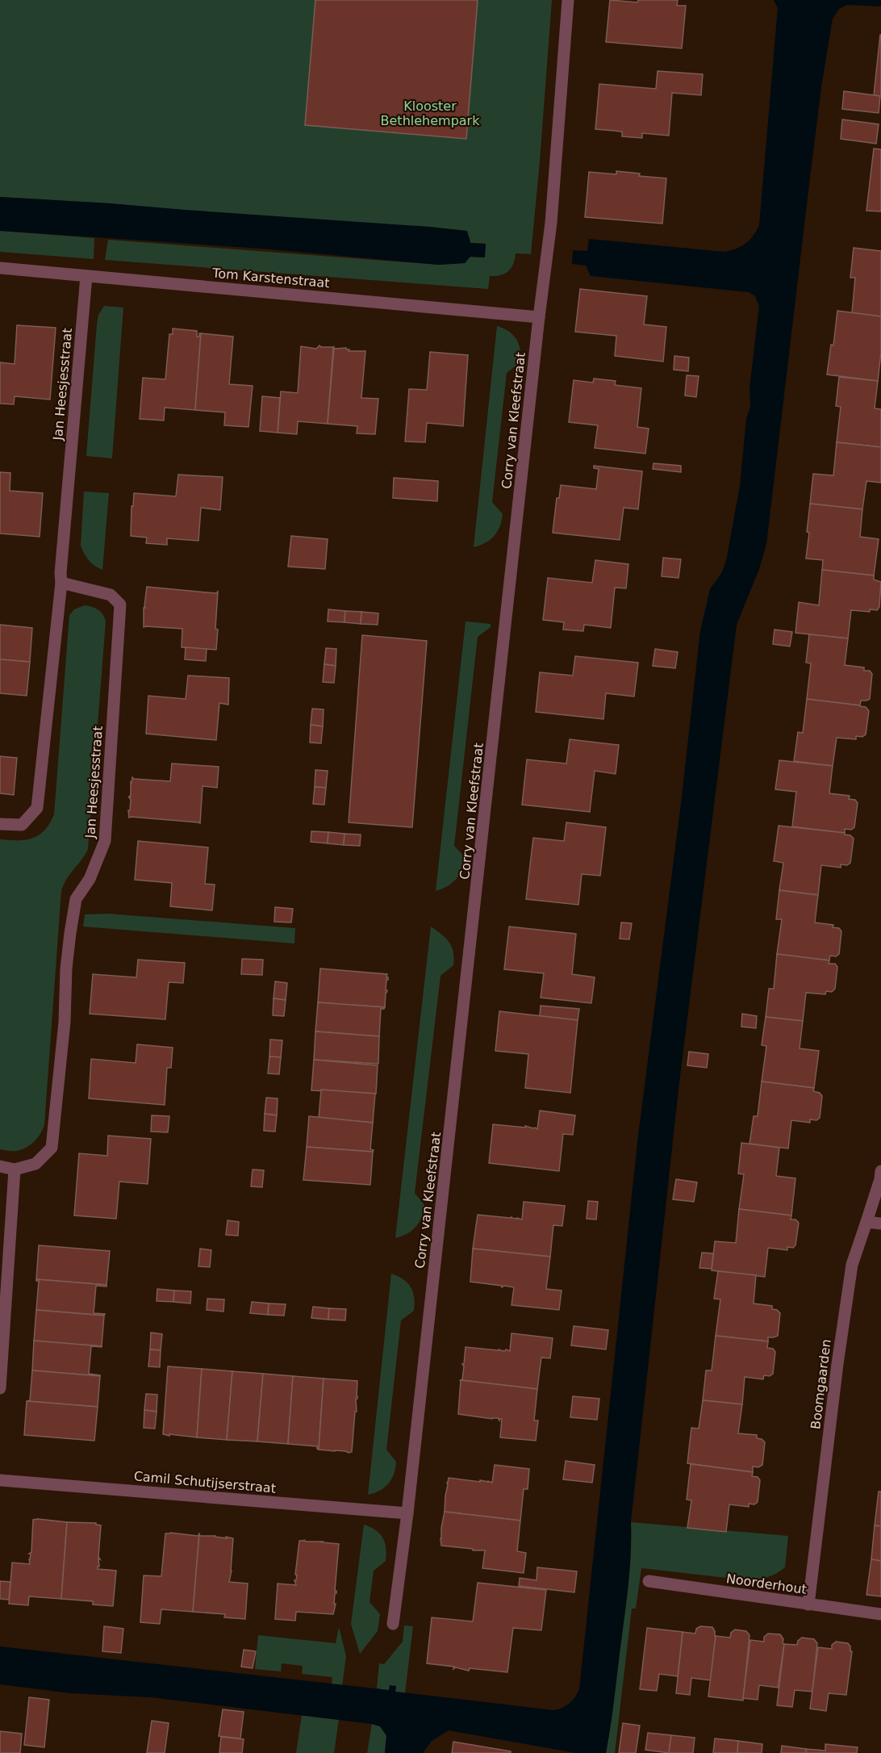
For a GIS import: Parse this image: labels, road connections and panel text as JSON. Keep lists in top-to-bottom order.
{
  "streets": {
    "street": [
      "Tom Karstenstraat",
      "Jan Heesjesstraat",
      "Corry van Kleefstraat",
      "Boomgaarden",
      "Camil Schutijserstraat",
      "Noorderhout"
    ]
  },
  "crossings": [
    ["Tom Karstenstraat", "Jan Heesjesstraat"],
    ["Tom Karstenstraat", "Corry van Kleefstraat"],
    ["Corry van Kleefstraat", "Camil Schutijserstraat"],
    ["Boomgaarden", "Noorderhout"]
  ],
  "parks": ["Klooster Bethlehempark"]
}
